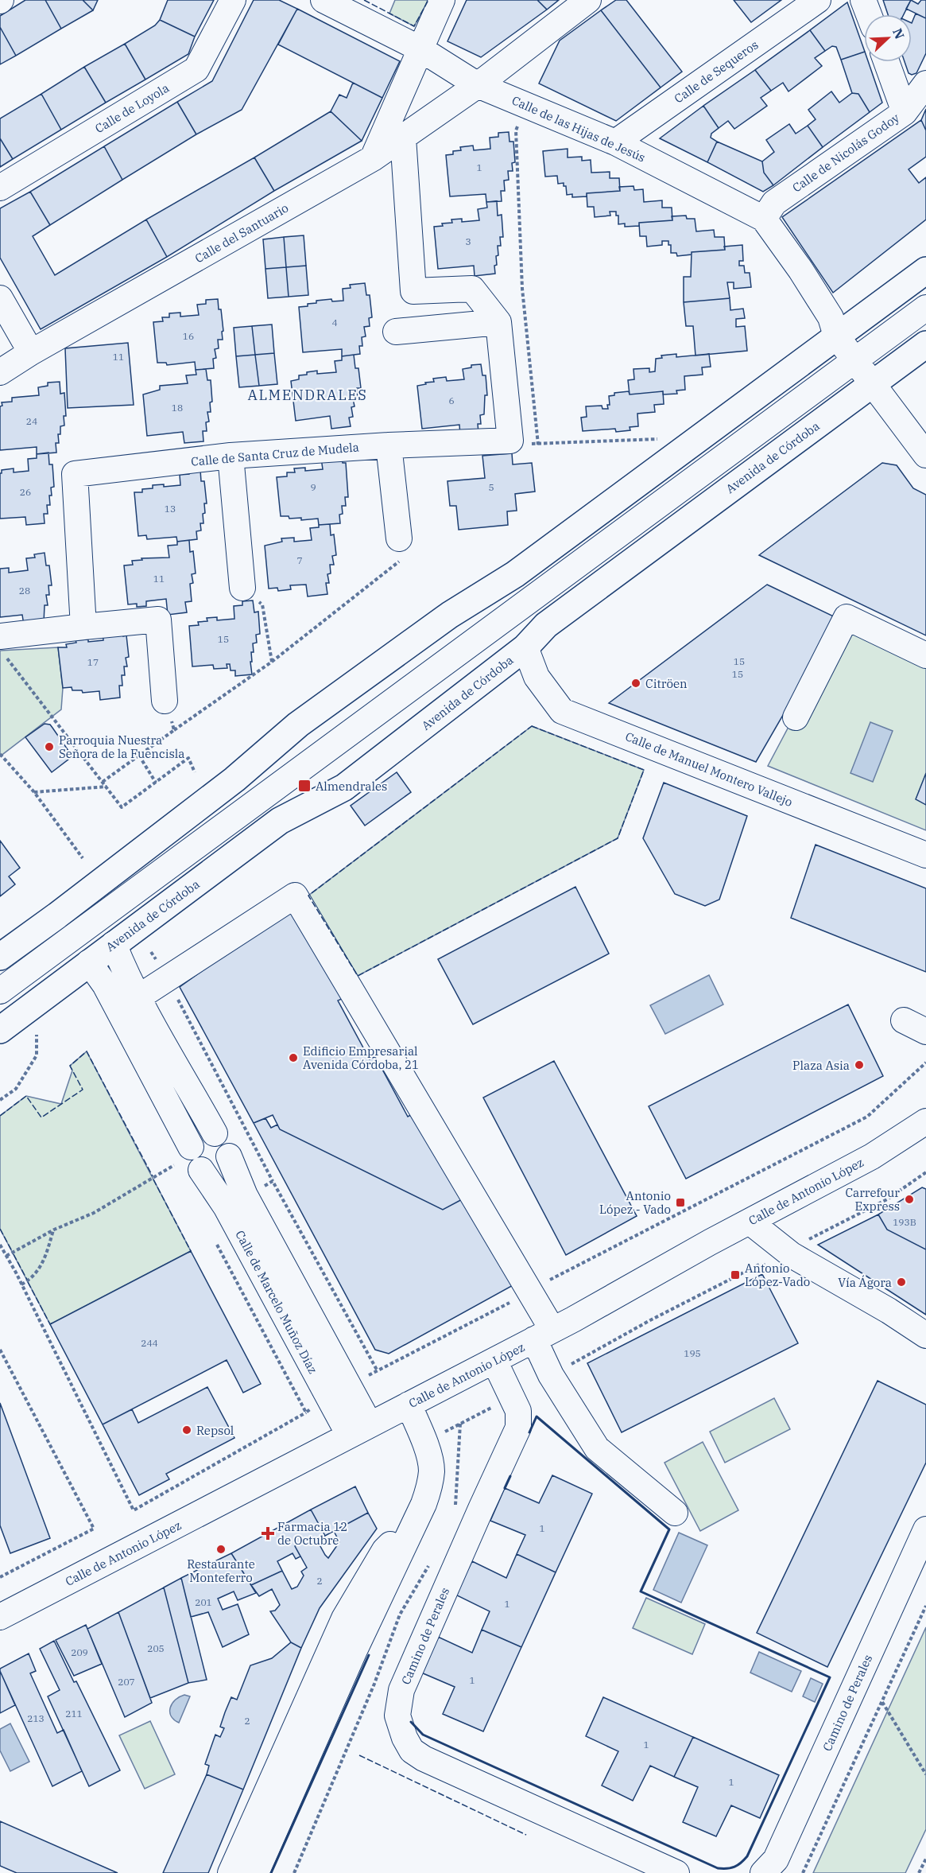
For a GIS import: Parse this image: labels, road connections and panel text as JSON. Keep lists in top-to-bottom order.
{
  "streets": {
    "main road": ["Avenida de Córdoba"],
    "street": [
      "Calle de Sequeros",
      "Calle de Loyola",
      "Calle de las Hijas de Jesús",
      "Calle de Nicolás Godoy",
      "Calle del Santuario",
      "Calle de Santa Cruz de Mudela",
      "Calle de Manuel Montero Vallejo",
      "Calle de Antonio López",
      "Calle de Marcelo Muñoz Díaz",
      "Camino de Perales"
    ]
  },
  "crossings": [
    ["Calle de Sequeros", "Calle de las Hijas de Jesús"],
    ["Calle de las Hijas de Jesús", "Calle de Nicolás Godoy"],
    ["Calle de las Hijas de Jesús", "Calle del Santuario"],
    ["Calle de las Hijas de Jesús", "Avenida de Córdoba"],
    ["Avenida de Córdoba", "Calle de Manuel Montero Vallejo"],
    ["Avenida de Córdoba", "Calle de Marcelo Muñoz Díaz"],
    ["Calle de Antonio López", "Calle de Marcelo Muñoz Díaz"],
    ["Calle de Antonio López", "Camino de Perales"]
  ],
  "districts": ["ALMENDRALES"],
  "places": {
    "other": [
      "Citröen",
      "Parroquia Nuestra Señora de la Fuencisla",
      "Edificio Empresarial Avenida Córdoba, 21",
      "Plaza Asia",
      "Carrefour Express",
      "Vía Ágora",
      "Repsol",
      "Restaurante Monteferro"
    ],
    "transit": ["Almendrales", "Antonio López - Vado", "Antonio López-Vado"],
    "health": ["Farmacia 12 de Octubre"]
  },
  "house_numbers": [
    "1",
    "3",
    "4",
    "16",
    "11",
    "6",
    "18",
    "24",
    "9",
    "5",
    "26",
    "13",
    "7",
    "11",
    "28",
    "15",
    "15",
    "17",
    "15",
    "193B",
    "244",
    "195",
    "1",
    "2",
    "201",
    "1",
    "205",
    "209",
    "1",
    "207",
    "211",
    "213",
    "2",
    "1",
    "1"
  ],
  "north": "top right"
}
